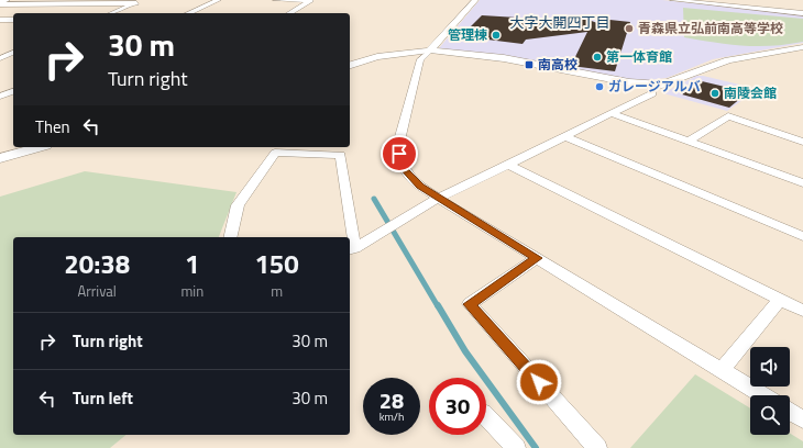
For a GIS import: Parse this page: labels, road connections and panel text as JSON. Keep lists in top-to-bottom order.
{
  "districts": ["大字大開四丁目"],
  "places": {
    "other": [
      "青森県立弘前南高等学校",
      "管理棟",
      "第一体育館",
      "ガレージアルバ",
      "南陵会館"
    ],
    "transit": ["南高校"]
  },
  "page": {
    "turn": ["30 m", "Turn right"],
    "then": "Then",
    "eta": [
      "20:38",
      "Arrival",
      "1",
      "min",
      "150",
      "m"
    ],
    "list": [
      {
        "name": "Turn right",
        "value": "30 m"
      },
      {
        "name": "Turn left",
        "value": "30 m"
      }
    ],
    "speed": "28 km/h",
    "limit": "30"
  }
}
